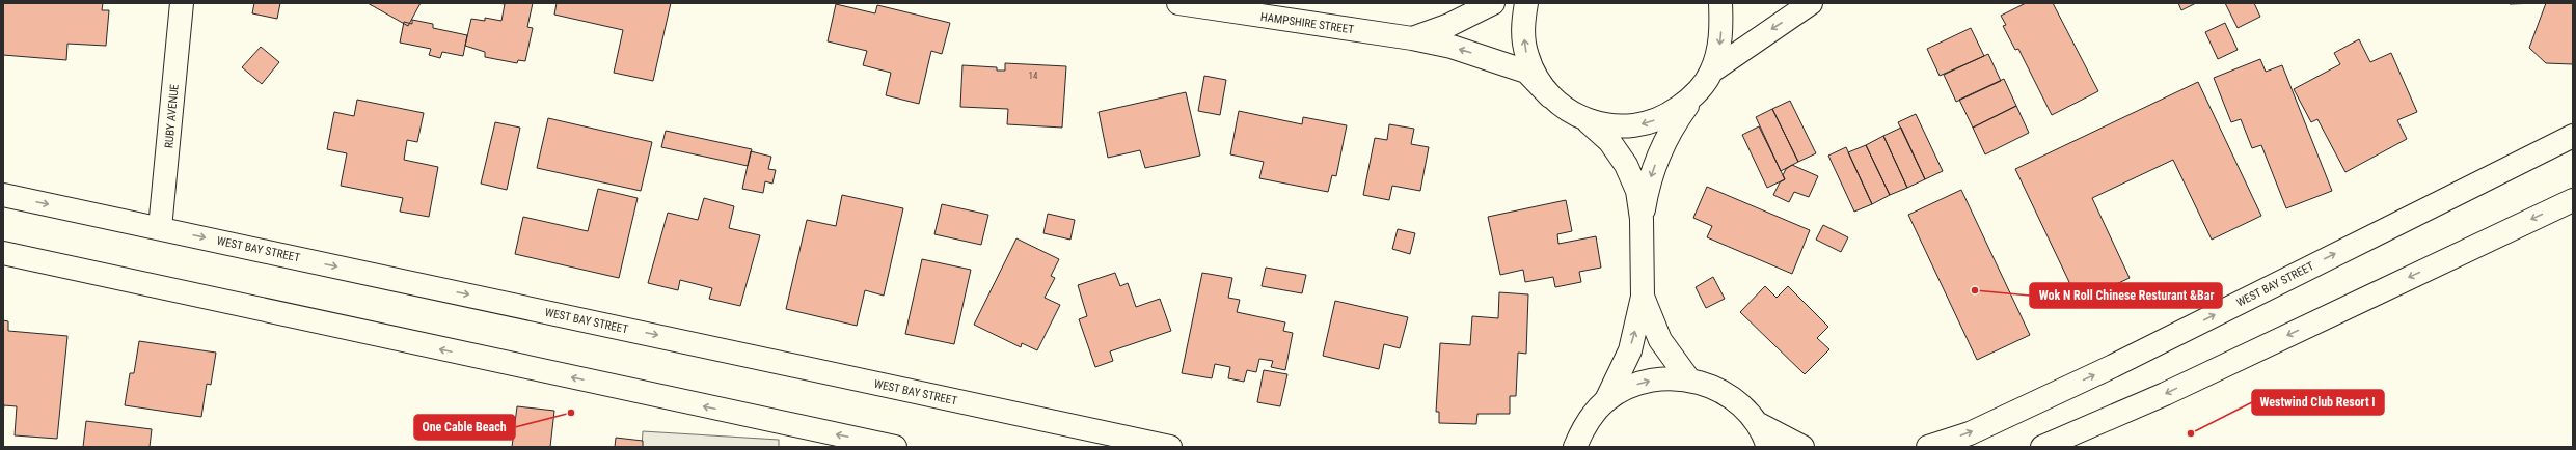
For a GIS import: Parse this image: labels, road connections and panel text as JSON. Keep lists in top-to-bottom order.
{
  "streets": {
    "main road": ["HAMPSHIRE STREET", "RUBY AVENUE", "WEST BAY STREET"]
  },
  "crossings": [
    ["RUBY AVENUE", "WEST BAY STREET"]
  ],
  "places": ["Wok N Roll Chinese Resturant &Bar", "One Cable Beach", "Westwind Club Resort I"],
  "house_numbers": ["14"]
}
